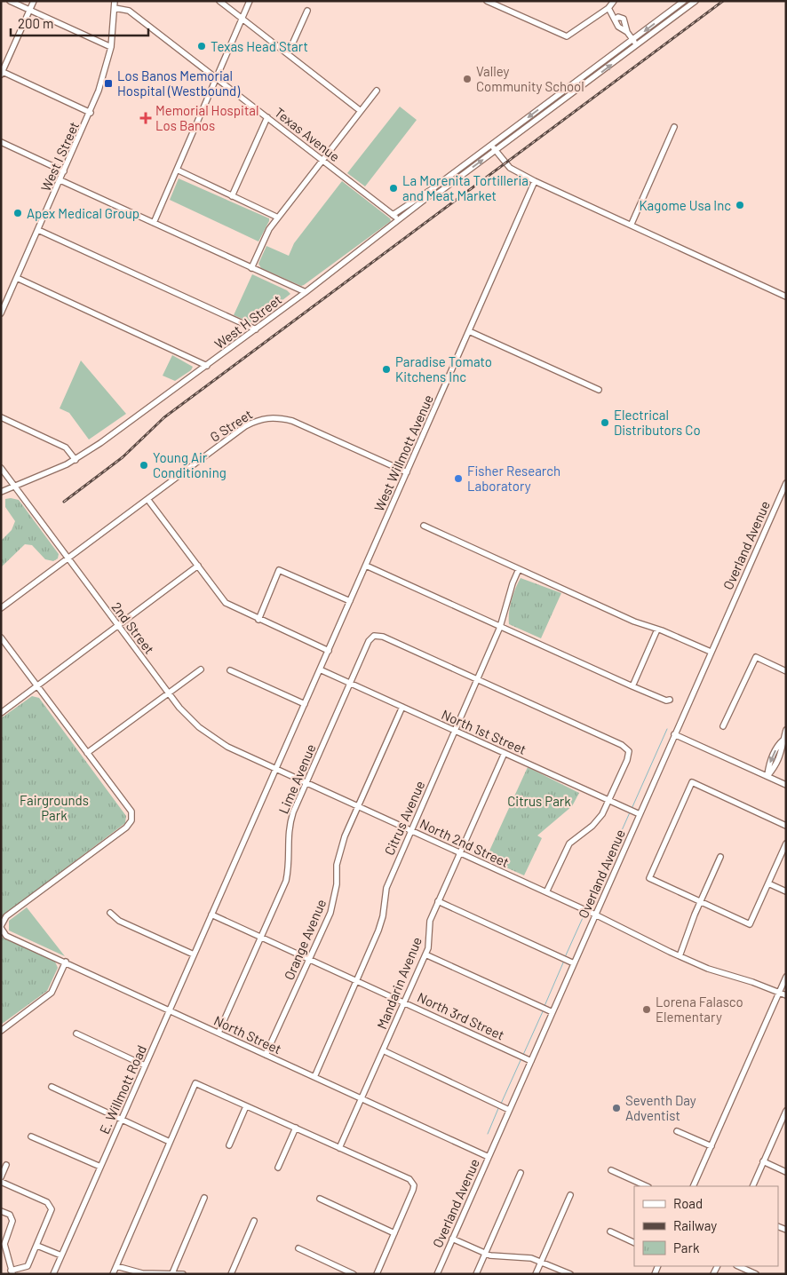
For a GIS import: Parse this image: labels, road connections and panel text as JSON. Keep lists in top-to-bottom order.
{
  "streets": {
    "street": [
      "Texas Avenue",
      "West I Street",
      "West H Street",
      "G Street",
      "West Willmott Avenue",
      "Overland Avenue",
      "2nd Street",
      "North 1st Street",
      "Lime Avenue",
      "Citrus Avenue",
      "North 2nd Street",
      "Orange Avenue",
      "Mandarin Avenue",
      "North 3rd Street",
      "North Street",
      "E. Willmott Road"
    ]
  },
  "crossings": [
    ["Texas Avenue", "West I Street"],
    ["Texas Avenue", "West H Street"],
    ["West H Street", "2nd Street"],
    ["G Street", "West Willmott Avenue"],
    ["G Street", "2nd Street"],
    ["West Willmott Avenue", "2nd Street"],
    ["West Willmott Avenue", "North 1st Street"],
    ["West Willmott Avenue", "North 2nd Street"],
    ["West Willmott Avenue", "E. Willmott Road"],
    ["Overland Avenue", "North 1st Street"],
    ["Overland Avenue", "North 2nd Street"],
    ["Overland Avenue", "North 3rd Street"],
    ["Overland Avenue", "North Street"],
    ["2nd Street", "North 2nd Street"],
    ["2nd Street", "E. Willmott Road"],
    ["North 1st Street", "Lime Avenue"],
    ["North 1st Street", "Citrus Avenue"],
    ["North 1st Street", "Orange Avenue"],
    ["North 1st Street", "Mandarin Avenue"],
    ["Lime Avenue", "Citrus Avenue"],
    ["Lime Avenue", "North 2nd Street"],
    ["Lime Avenue", "North 3rd Street"],
    ["Lime Avenue", "North Street"],
    ["Citrus Avenue", "North 2nd Street"],
    ["Citrus Avenue", "North 3rd Street"],
    ["Citrus Avenue", "North Street"],
    ["North 2nd Street", "Orange Avenue"],
    ["North 2nd Street", "Mandarin Avenue"],
    ["North 2nd Street", "E. Willmott Road"],
    ["Orange Avenue", "North 3rd Street"],
    ["Orange Avenue", "North Street"],
    ["Mandarin Avenue", "North 3rd Street"],
    ["Mandarin Avenue", "North Street"],
    ["North 3rd Street", "E. Willmott Road"],
    ["North Street", "E. Willmott Road"]
  ],
  "parks": ["Fairgrounds Park", "Citrus Park"],
  "places": {
    "other": [
      "Texas Head Start",
      "Valley Community School",
      "La Morenita Tortilleria and Meat Market",
      "Kagome Usa Inc",
      "Apex Medical Group",
      "Paradise Tomato Kitchens Inc",
      "Electrical Distributors Co",
      "Young Air Conditioning",
      "Fisher Research Laboratory",
      "Lorena Falasco Elementary",
      "Seventh Day Adventist"
    ],
    "transit": ["Los Banos Memorial Hospital (Westbound)"],
    "health": ["Memorial Hospital Los Banos"]
  },
  "legend": ["Road", "Railway", "Park"],
  "scale_bar": "200 m"
}
